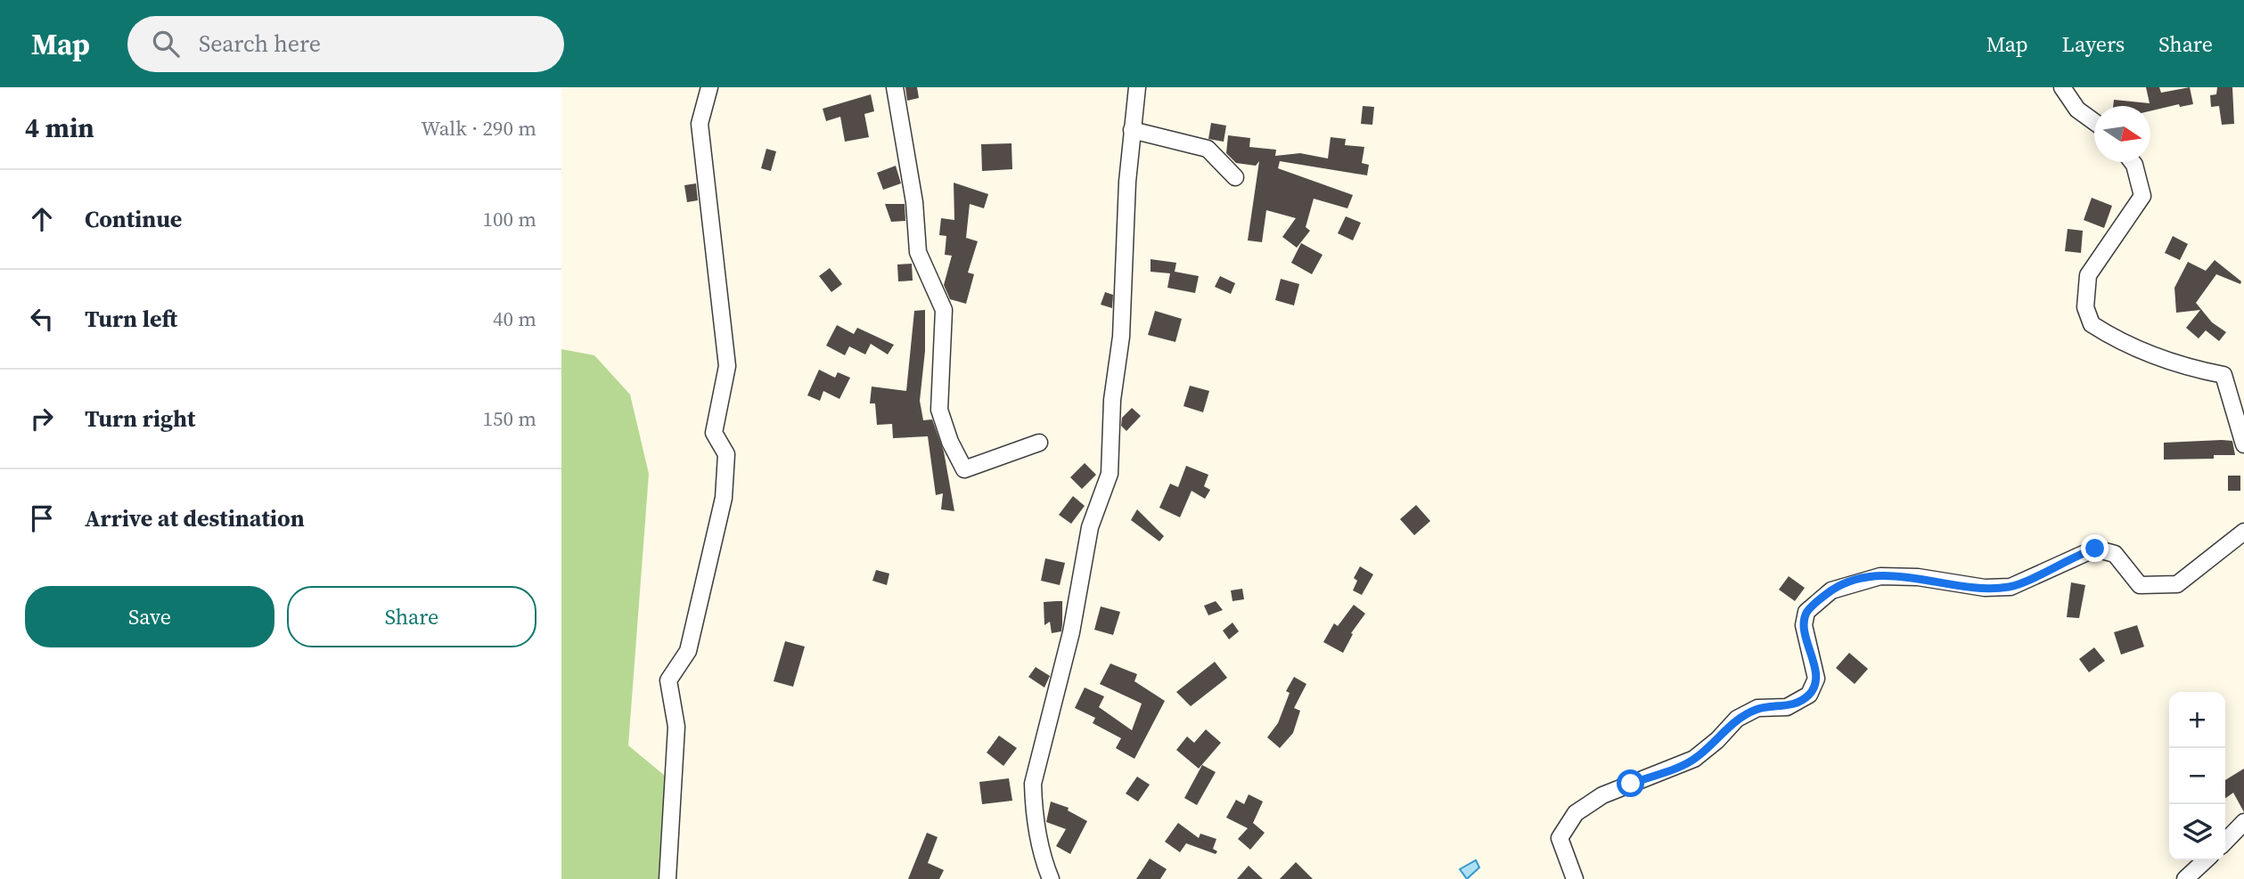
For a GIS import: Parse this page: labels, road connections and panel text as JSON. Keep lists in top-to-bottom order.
{
  "north": "right",
  "page": {
    "header": "Map",
    "search": "Search here",
    "nav": ["Map", "Layers", "Share"],
    "heading": ["4 min", "Walk · 290 m"],
    "list": [
      ["Continue", "100 m"],
      ["Turn left", "40 m"],
      ["Turn right", "150 m"],
      "Arrive at destination"
    ],
    "buttons": ["Save", "Share"],
    "map_buttons": ["+", "−"]
  }
}
